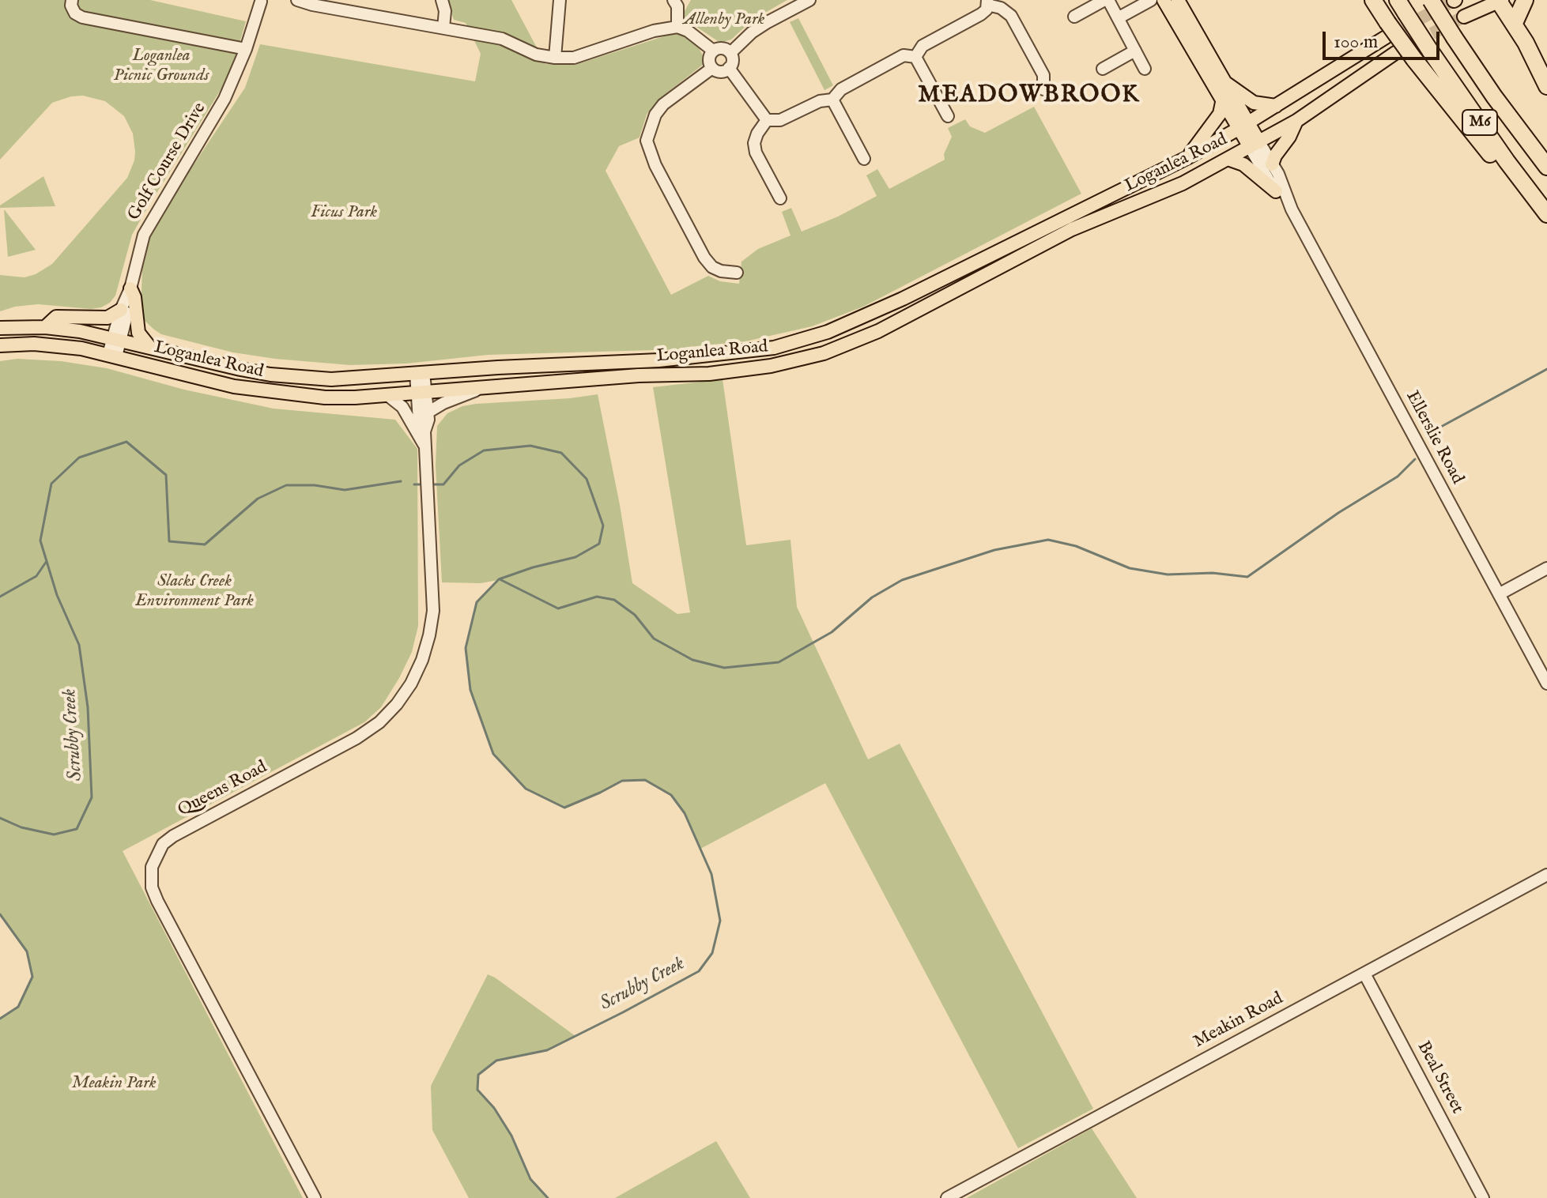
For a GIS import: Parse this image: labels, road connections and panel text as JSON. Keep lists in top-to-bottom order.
{
  "streets": {
    "highway": ["M6"],
    "main road": ["Loganlea Road"],
    "street": [
      "Golf Course Drive",
      "Ellerslie Road",
      "Queens Road",
      "Meakin Road",
      "Beal Street"
    ]
  },
  "crossings": [
    ["Golf Course Drive", "Loganlea Road"],
    ["Loganlea Road", "Ellerslie Road"],
    ["Loganlea Road", "Queens Road"],
    ["Meakin Road", "Beal Street"]
  ],
  "districts": ["MEADOWBROOK"],
  "water": ["Scrubby Creek"],
  "parks": [
    "Allenby Park",
    "Loganlea Picnic Grounds",
    "Ficus Park",
    "Slacks Creek Environment Park",
    "Meakin Park"
  ],
  "scale_bar": "100 m"
}
